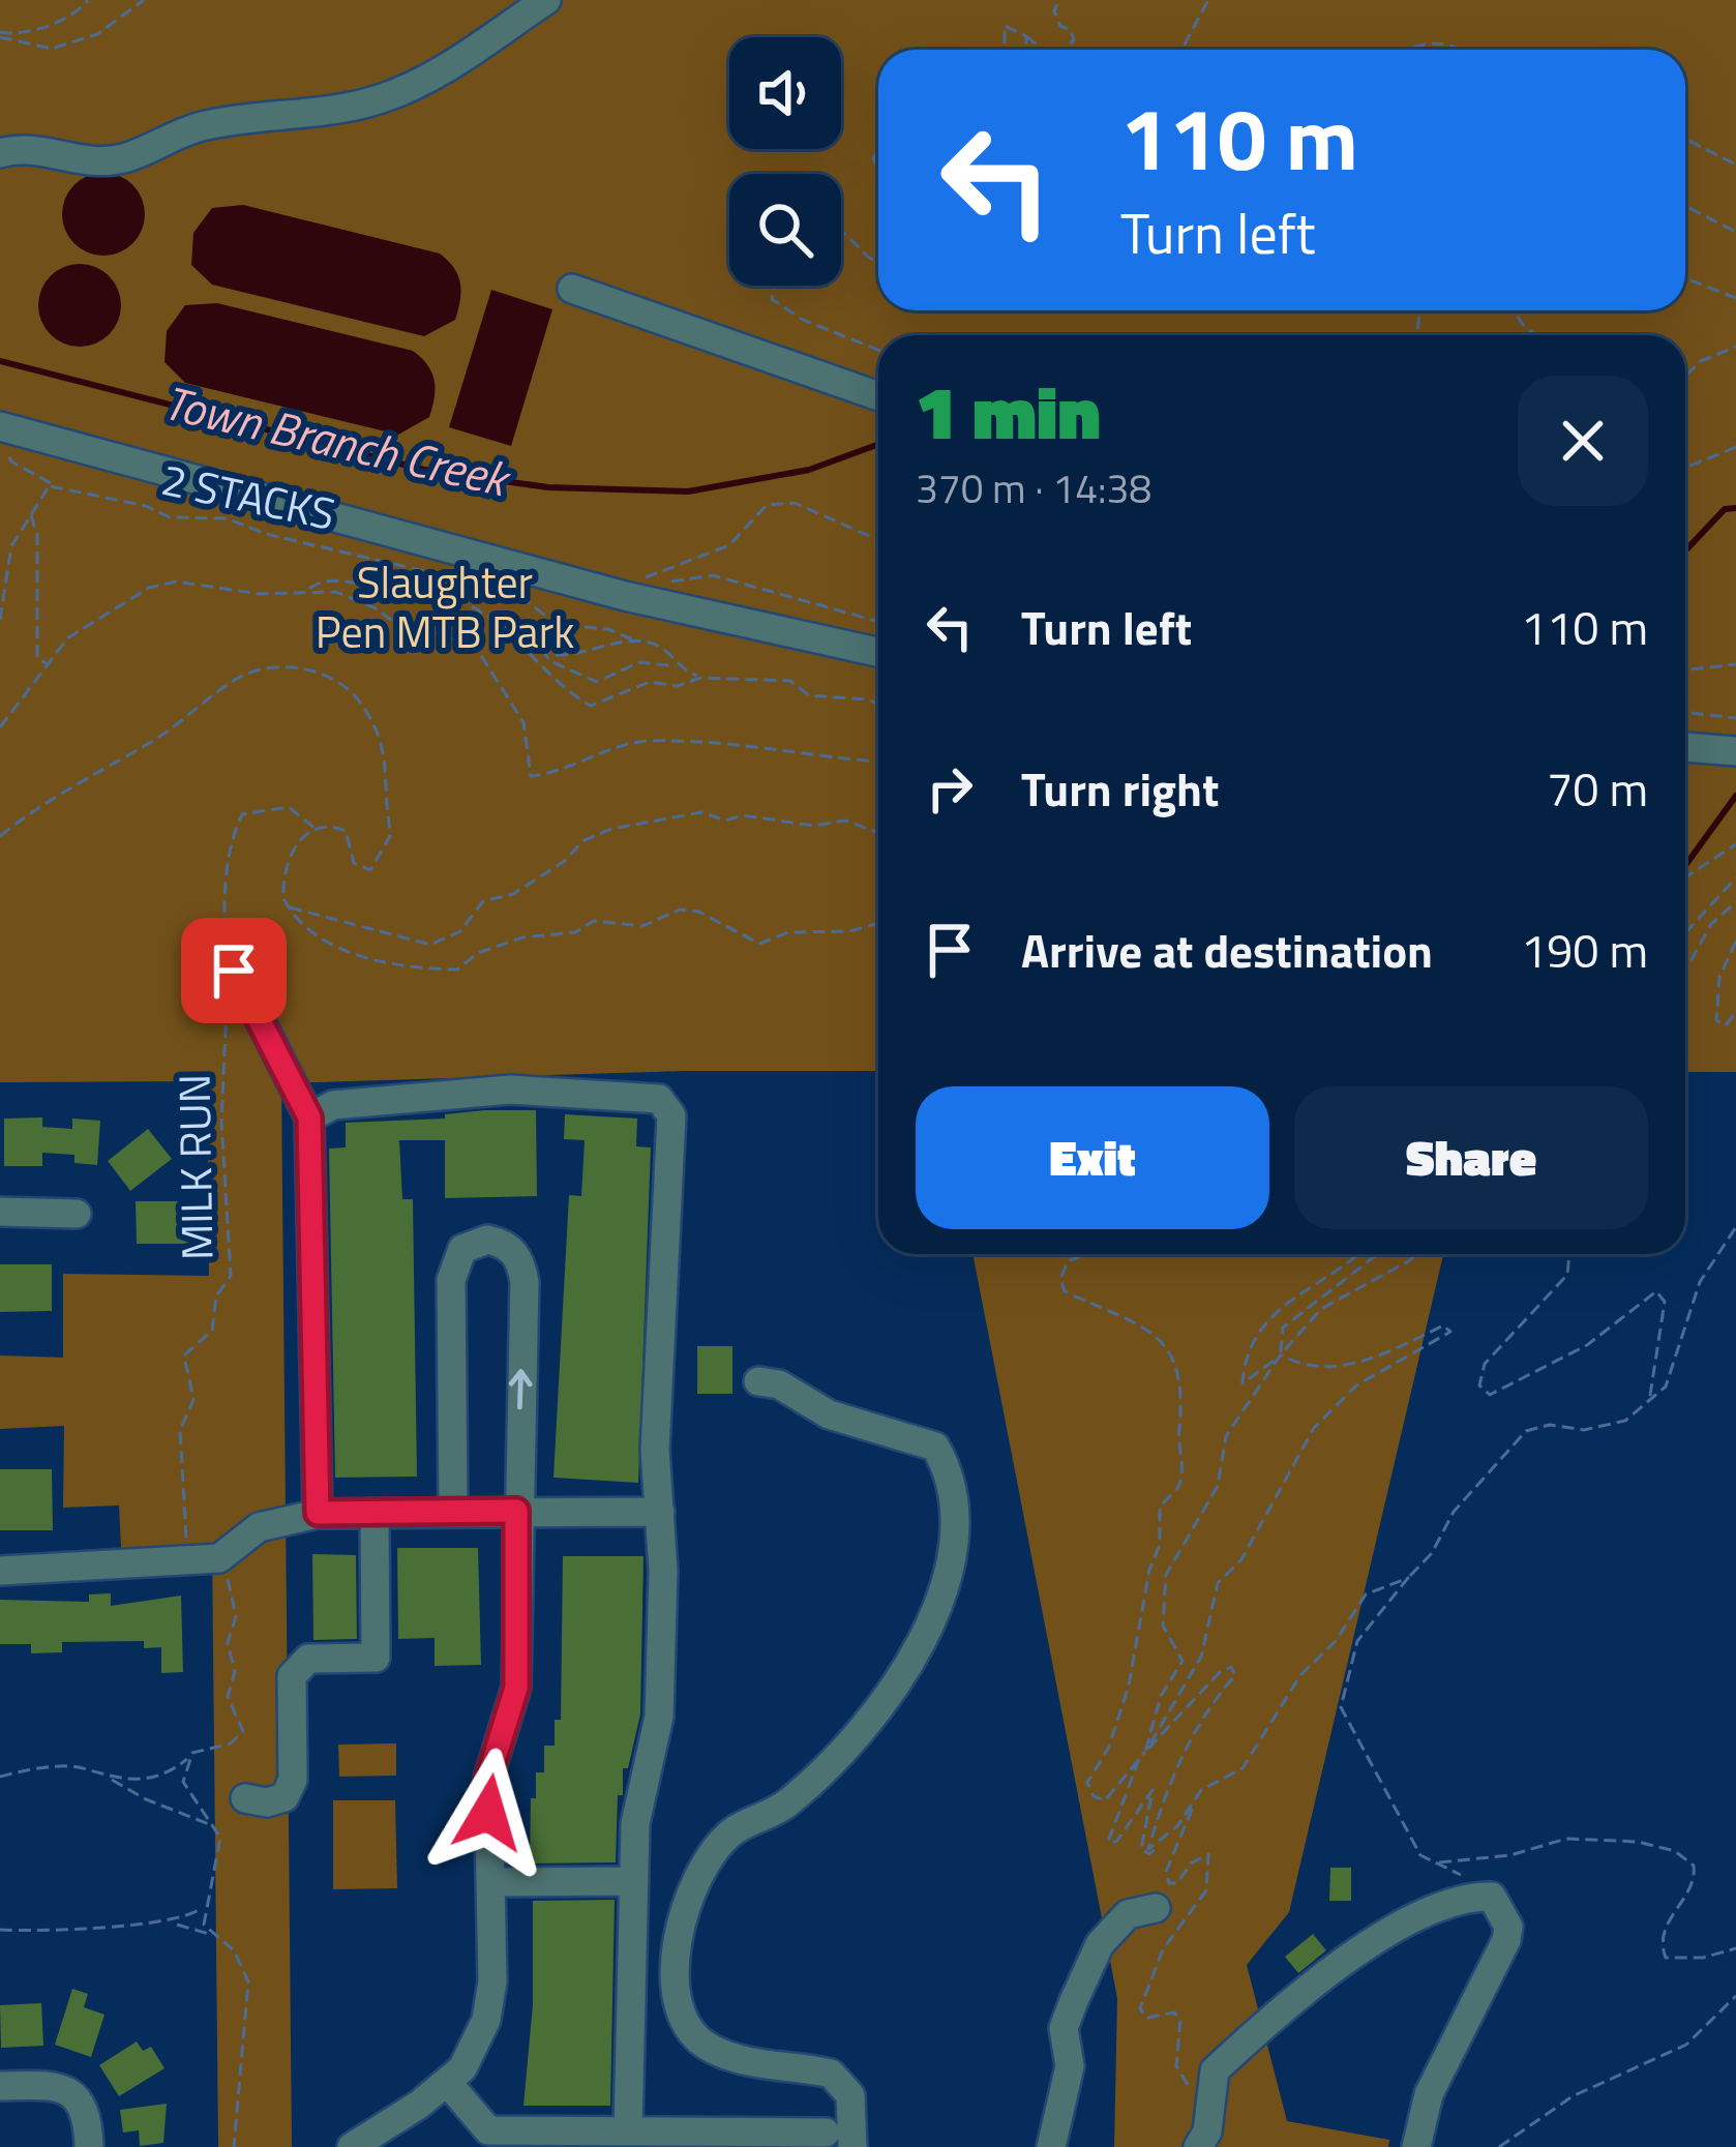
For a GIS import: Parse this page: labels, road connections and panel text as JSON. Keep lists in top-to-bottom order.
{
  "streets": {
    "path": ["2 STACKS", "MILK RUN"]
  },
  "water": ["Town Branch Creek"],
  "parks": ["Slaughter Pen MTB Park"],
  "page": {
    "turn": ["110 m", "Turn left"],
    "heading": ["1 min", "370 m · 14:38"],
    "list": [
      {
        "name": "Turn left",
        "value": "110 m"
      },
      {
        "name": "Turn right",
        "value": "70 m"
      },
      {
        "name": "Arrive at destination",
        "value": "190 m"
      }
    ],
    "buttons": ["Exit", "Share"]
  }
}
